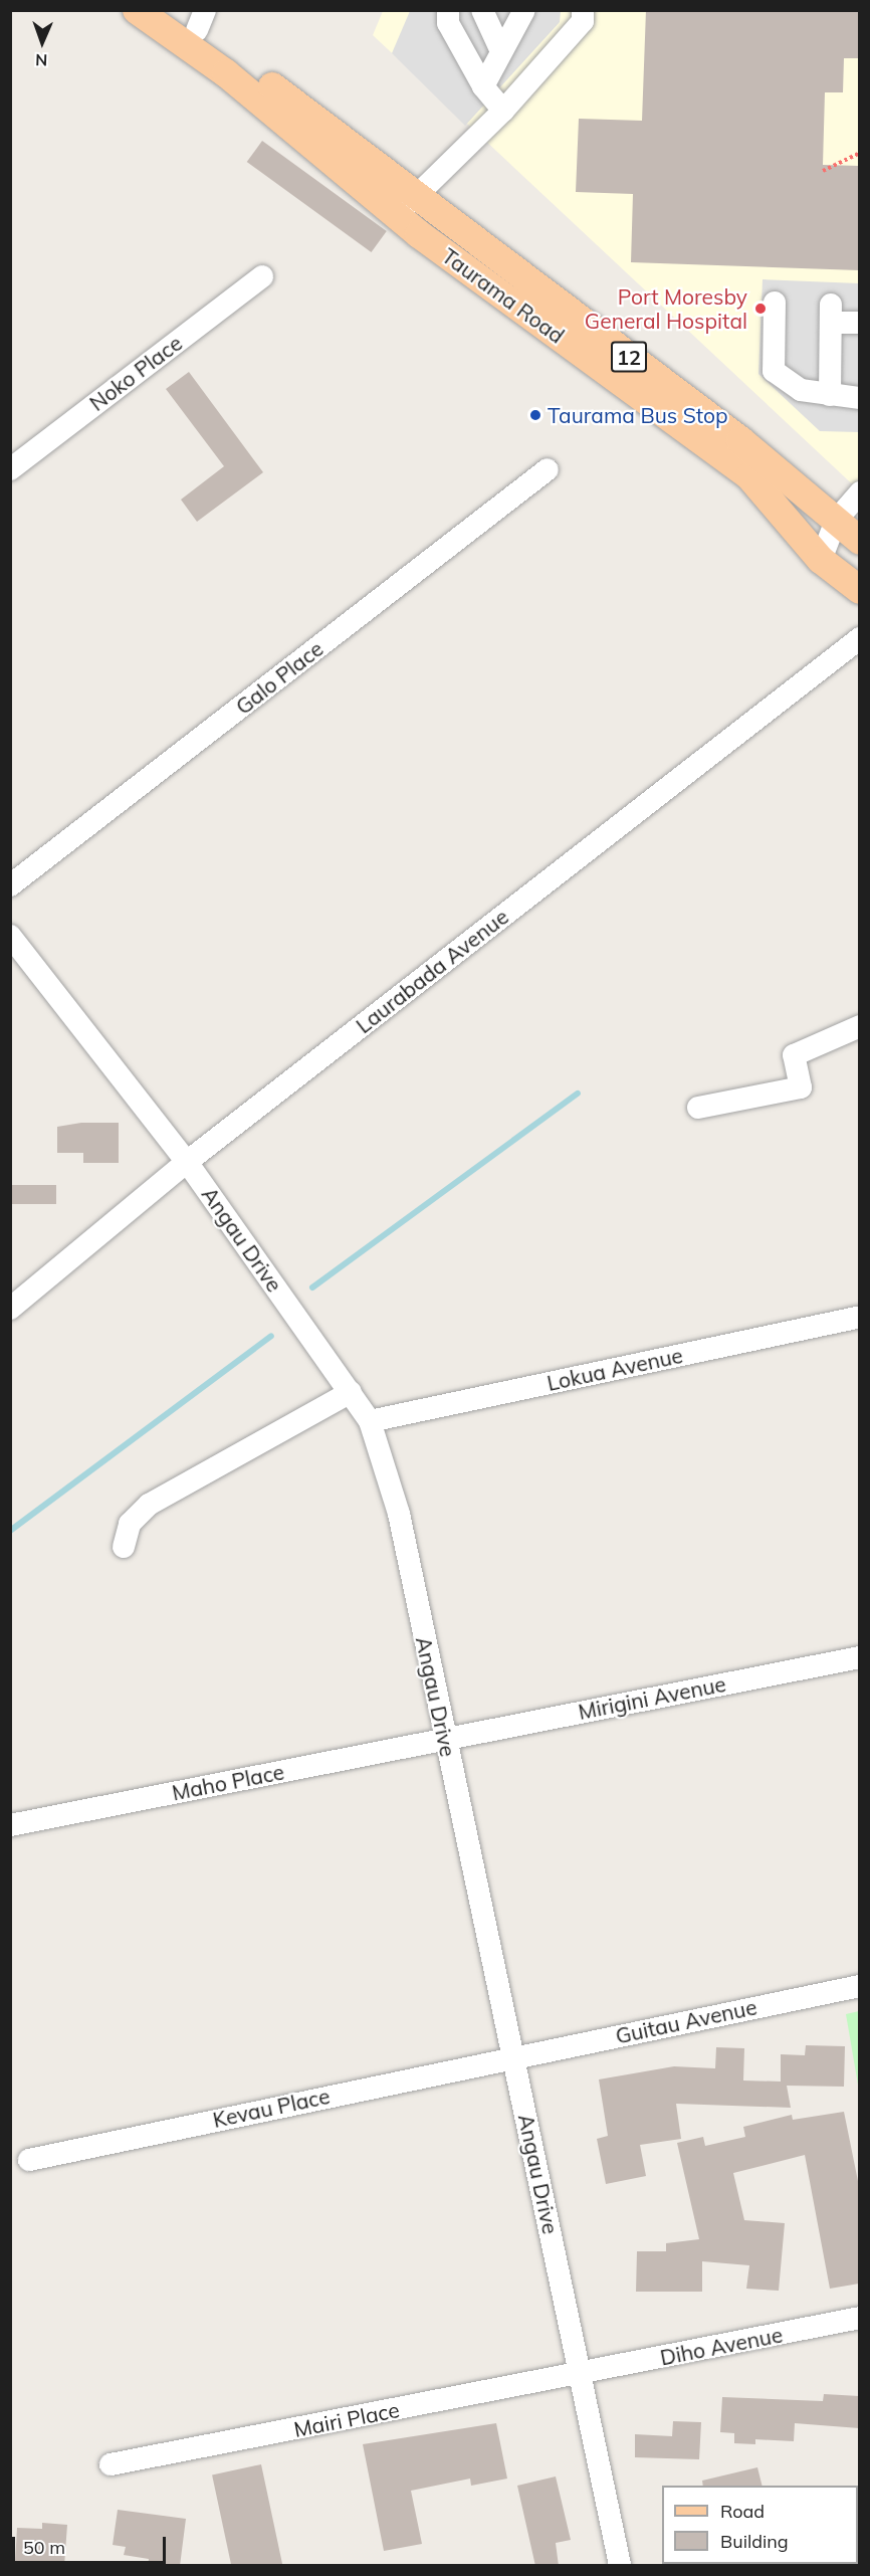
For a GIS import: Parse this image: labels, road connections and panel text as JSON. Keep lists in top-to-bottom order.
{
  "streets": {
    "main road": ["Taurama Road", "12"],
    "street": [
      "Noko Place",
      "Galo Place",
      "Laurabada Avenue",
      "Angau Drive",
      "Lokua Avenue",
      "Mirigini Avenue",
      "Maho Place",
      "Guitau Avenue",
      "Kevau Place",
      "Diho Avenue",
      "Mairi Place"
    ]
  },
  "crossings": [
    ["Laurabada Avenue", "Angau Drive"],
    ["Angau Drive", "Lokua Avenue"],
    ["Angau Drive", "Mirigini Avenue"],
    ["Angau Drive", "Maho Place"],
    ["Angau Drive", "Guitau Avenue"],
    ["Angau Drive", "Kevau Place"],
    ["Angau Drive", "Diho Avenue"],
    ["Angau Drive", "Mairi Place"],
    ["Mirigini Avenue", "Maho Place"],
    ["Guitau Avenue", "Kevau Place"],
    ["Diho Avenue", "Mairi Place"]
  ],
  "places": ["Port Moresby General Hospital", "Taurama Bus Stop"],
  "legend": ["Road", "Building"],
  "scale_bar": "50 m",
  "north": "bottom"
}
